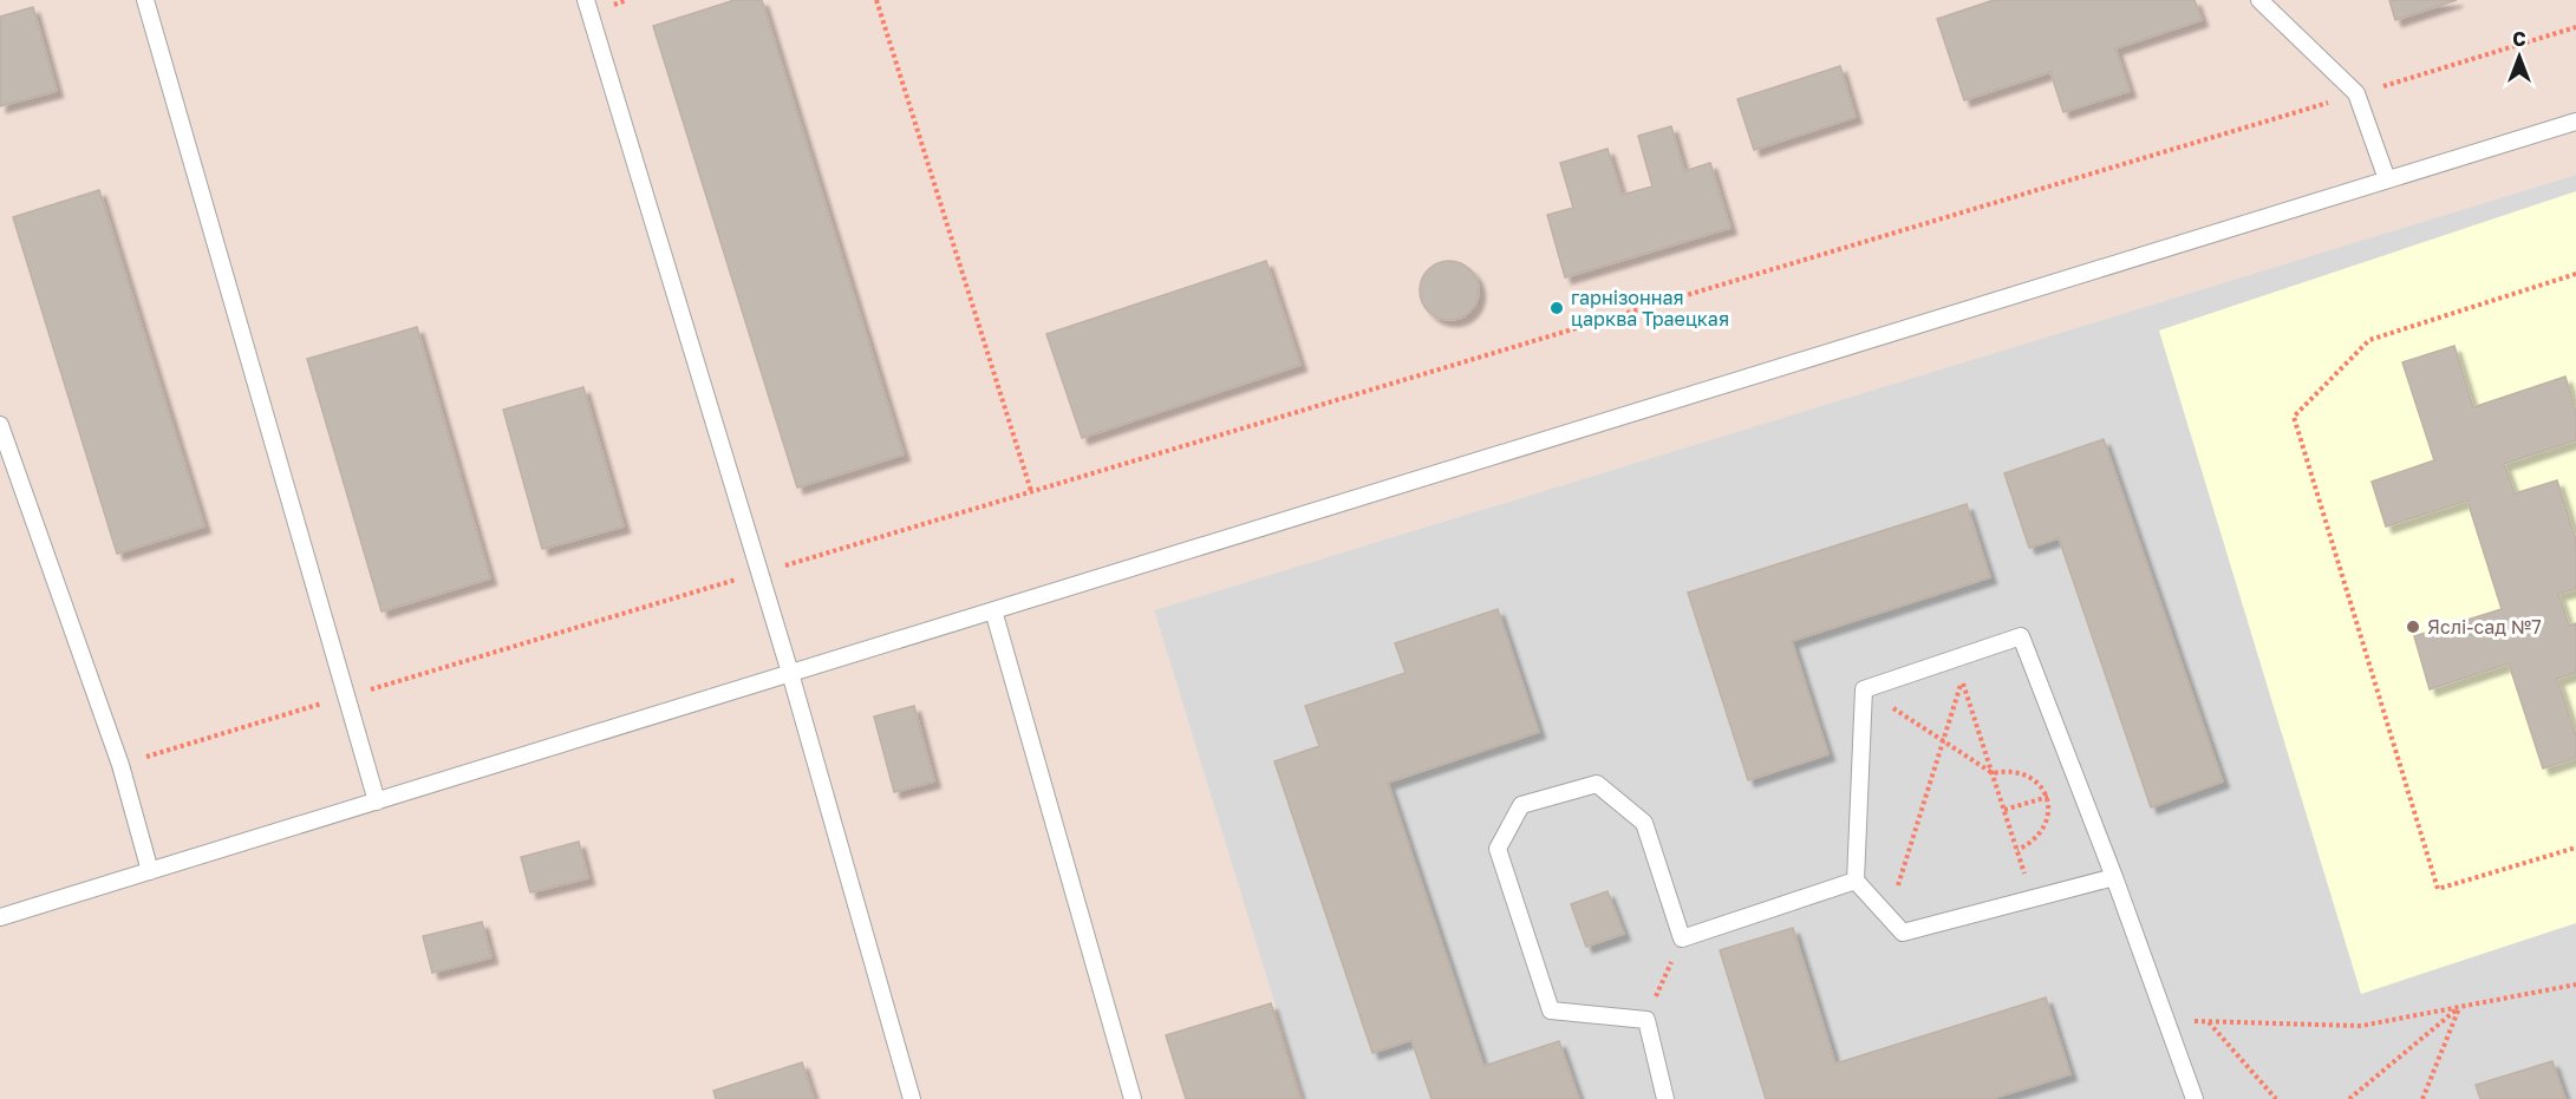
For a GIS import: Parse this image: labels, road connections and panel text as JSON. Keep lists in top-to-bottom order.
{
  "places": ["гарнізонная царква Траецкая", "Яслі-сад №7"],
  "north": "top"
}
